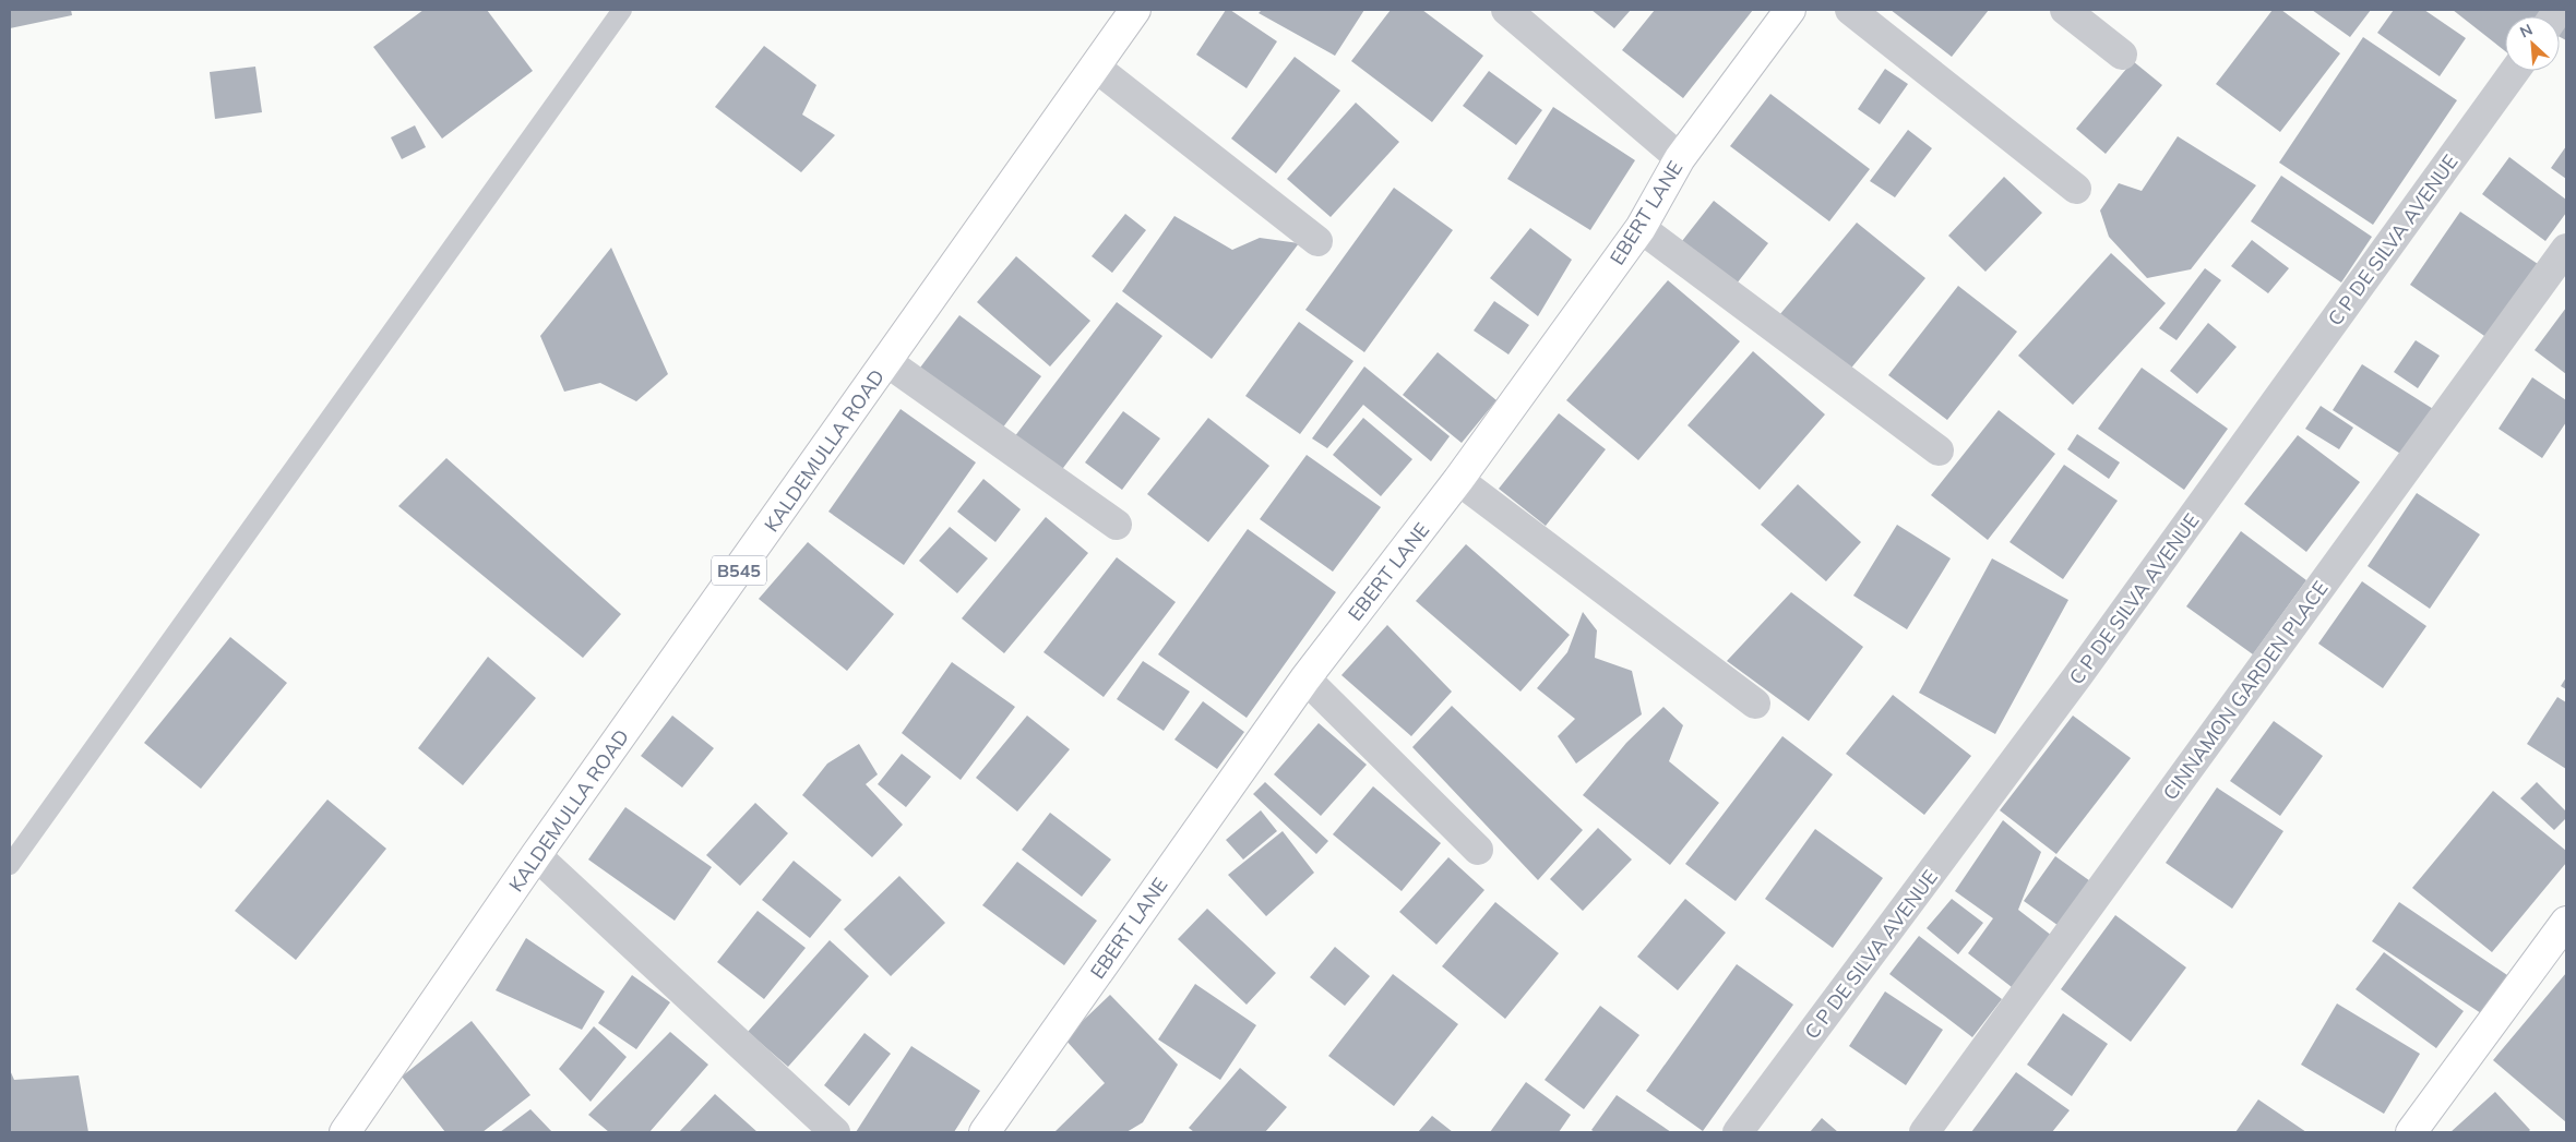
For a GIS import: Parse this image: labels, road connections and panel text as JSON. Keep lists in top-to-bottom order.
{
  "streets": {
    "street": [
      "EBERT LANE",
      "C P DE SILVA AVENUE",
      "KALDEMULLA ROAD",
      "B545",
      "CINNAMON GARDEN PLACE"
    ]
  },
  "north": "top left"
}
